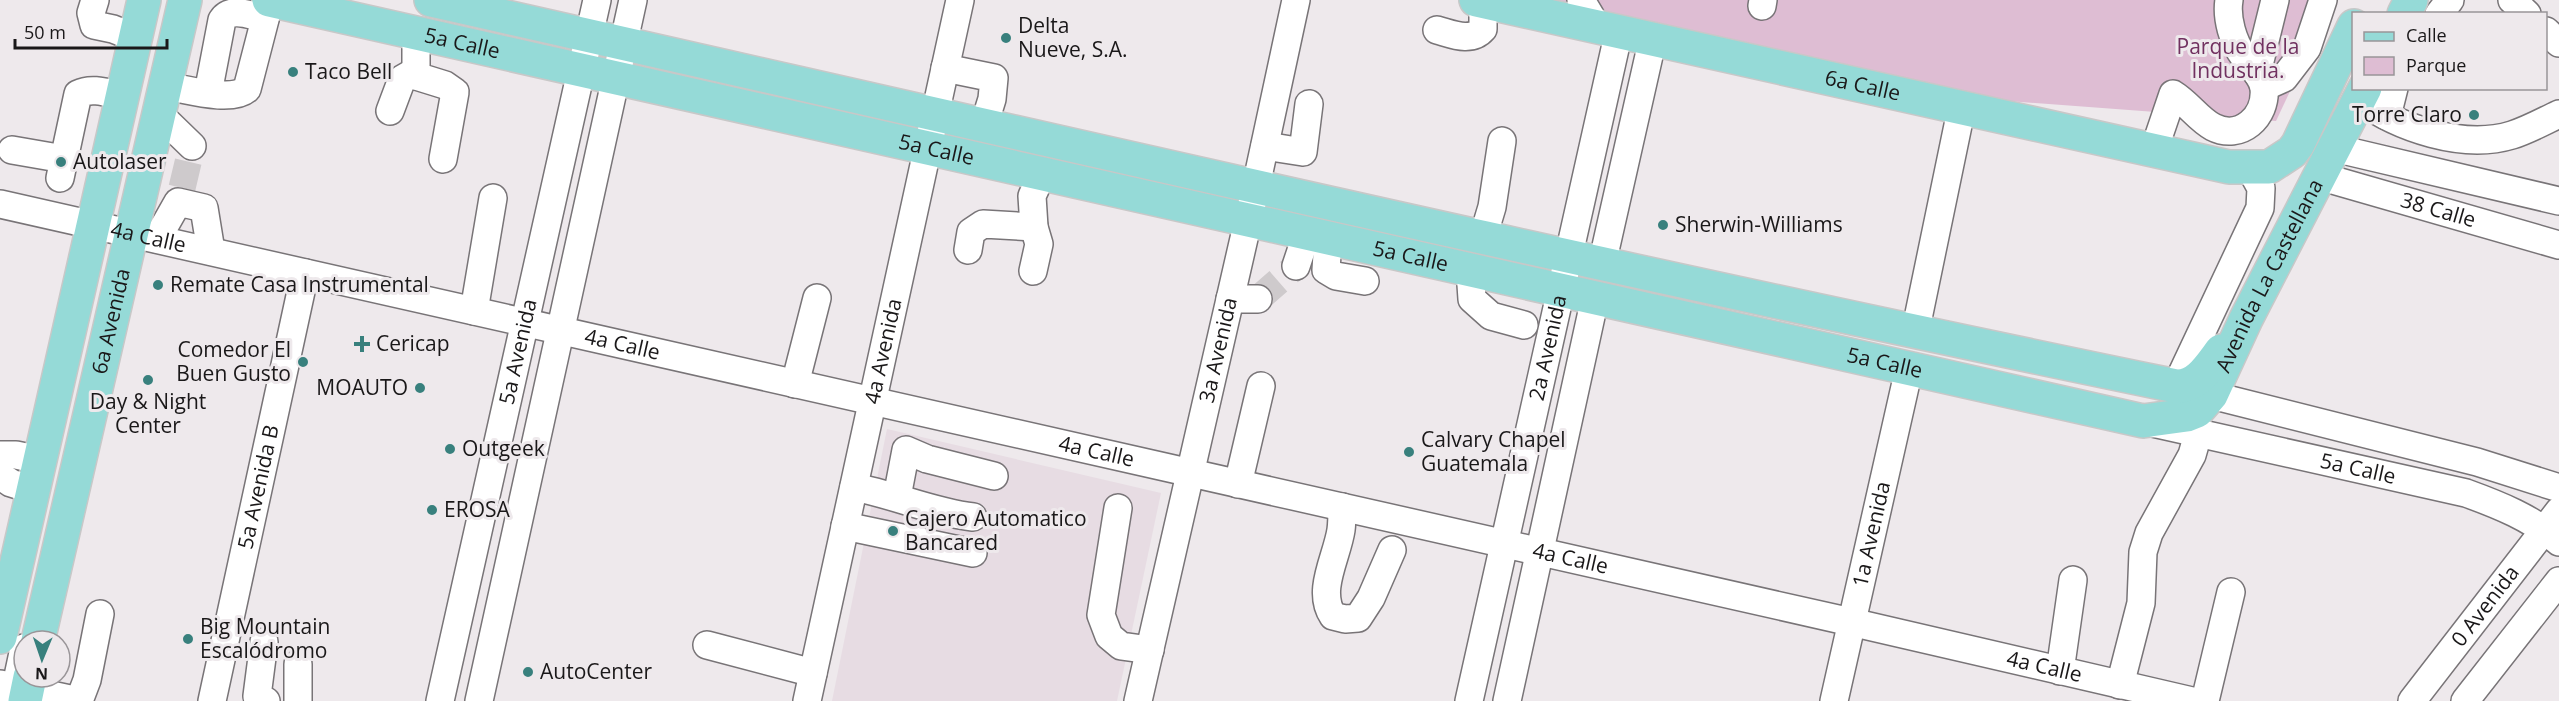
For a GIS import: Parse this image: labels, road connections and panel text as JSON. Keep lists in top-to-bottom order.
{
  "streets": {
    "main road": [
      "5a Calle",
      "6a Calle",
      "Avenida La Castellana",
      "6a Avenida"
    ],
    "street": [
      "38 Calle",
      "4a Calle",
      "2a Avenida",
      "5a Avenida",
      "4a Avenida",
      "3a Avenida",
      "5a Avenida B",
      "1a Avenida",
      "0 Avenida"
    ]
  },
  "crossings": [
    ["5a Calle", "Avenida La Castellana"],
    ["5a Calle", "2a Avenida"],
    ["5a Calle", "5a Avenida"],
    ["5a Calle", "4a Avenida"],
    ["5a Calle", "3a Avenida"],
    ["5a Calle", "1a Avenida"],
    ["5a Calle", "0 Avenida"],
    ["6a Calle", "Avenida La Castellana"],
    ["6a Calle", "2a Avenida"],
    ["38 Calle", "Avenida La Castellana"],
    ["4a Calle", "6a Avenida"],
    ["4a Calle", "2a Avenida"],
    ["4a Calle", "5a Avenida"],
    ["4a Calle", "4a Avenida"],
    ["4a Calle", "3a Avenida"],
    ["4a Calle", "5a Avenida B"],
    ["4a Calle", "1a Avenida"]
  ],
  "parks": ["Parque de la Industria."],
  "places": {
    "other": [
      "Delta Nueve, S.A.",
      "Taco Bell",
      "Torre Claro",
      "Autolaser",
      "Sherwin-Williams",
      "Remate Casa Instrumental",
      "Comedor El Buen Gusto",
      "Day & Night Center",
      "MOAUTO",
      "Outgeek",
      "Calvary Chapel Guatemala",
      "EROSA",
      "Cajero Automatico Bancared",
      "Big Mountain Escalódromo",
      "AutoCenter"
    ],
    "health": ["Cericap"]
  },
  "legend": ["Calle", "Parque"],
  "scale_bar": "50 m",
  "north": "bottom"
}
